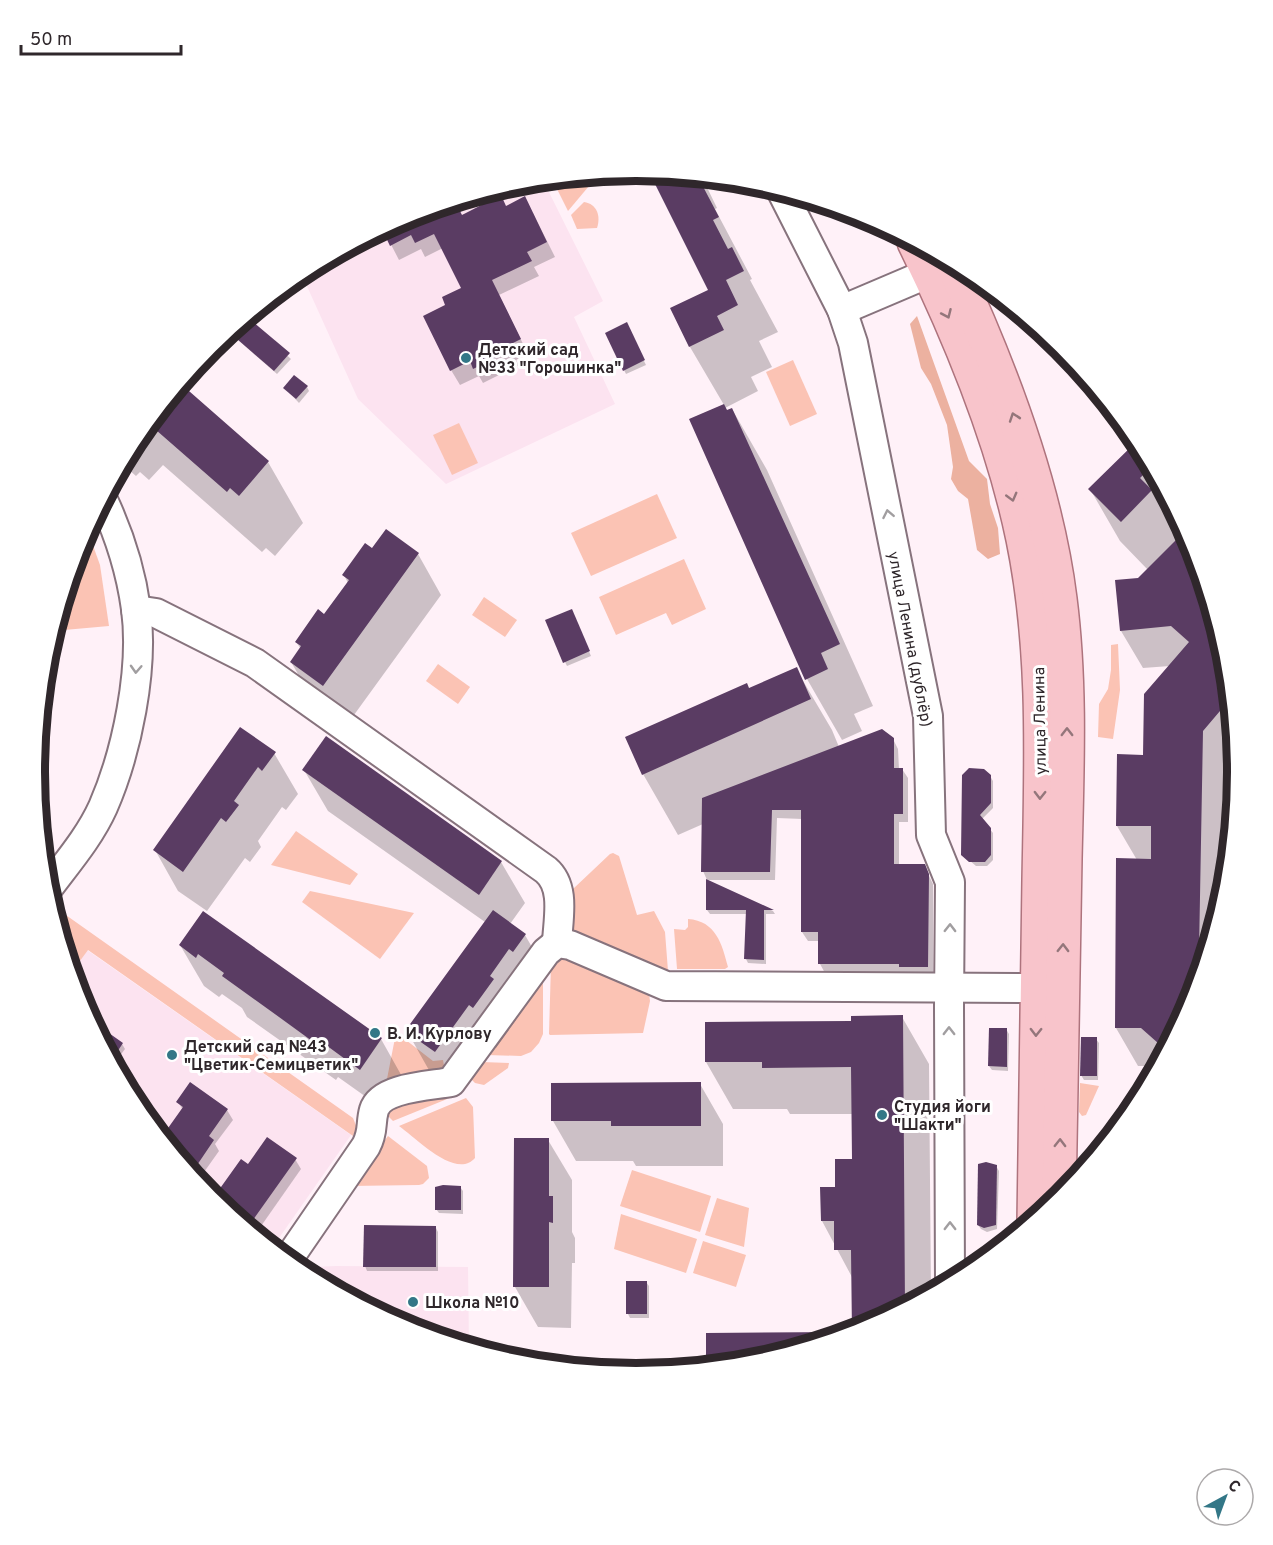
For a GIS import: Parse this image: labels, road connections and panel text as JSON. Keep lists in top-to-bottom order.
{
  "streets": {
    "main road": ["улица Ленина"],
    "street": ["улица Ленина (дублёр)"]
  },
  "one_way": ["улица Ленина (дублёр)"],
  "places": [
    "Детский сад №33 \"Горошинка\"",
    "В. И. Курлову",
    "Детский сад №43 \"Цветик-Семицветик\"",
    "Студия йоги \"Шакти\"",
    "Школа №10"
  ],
  "scale_bar": "50 m",
  "north": "top right"
}
